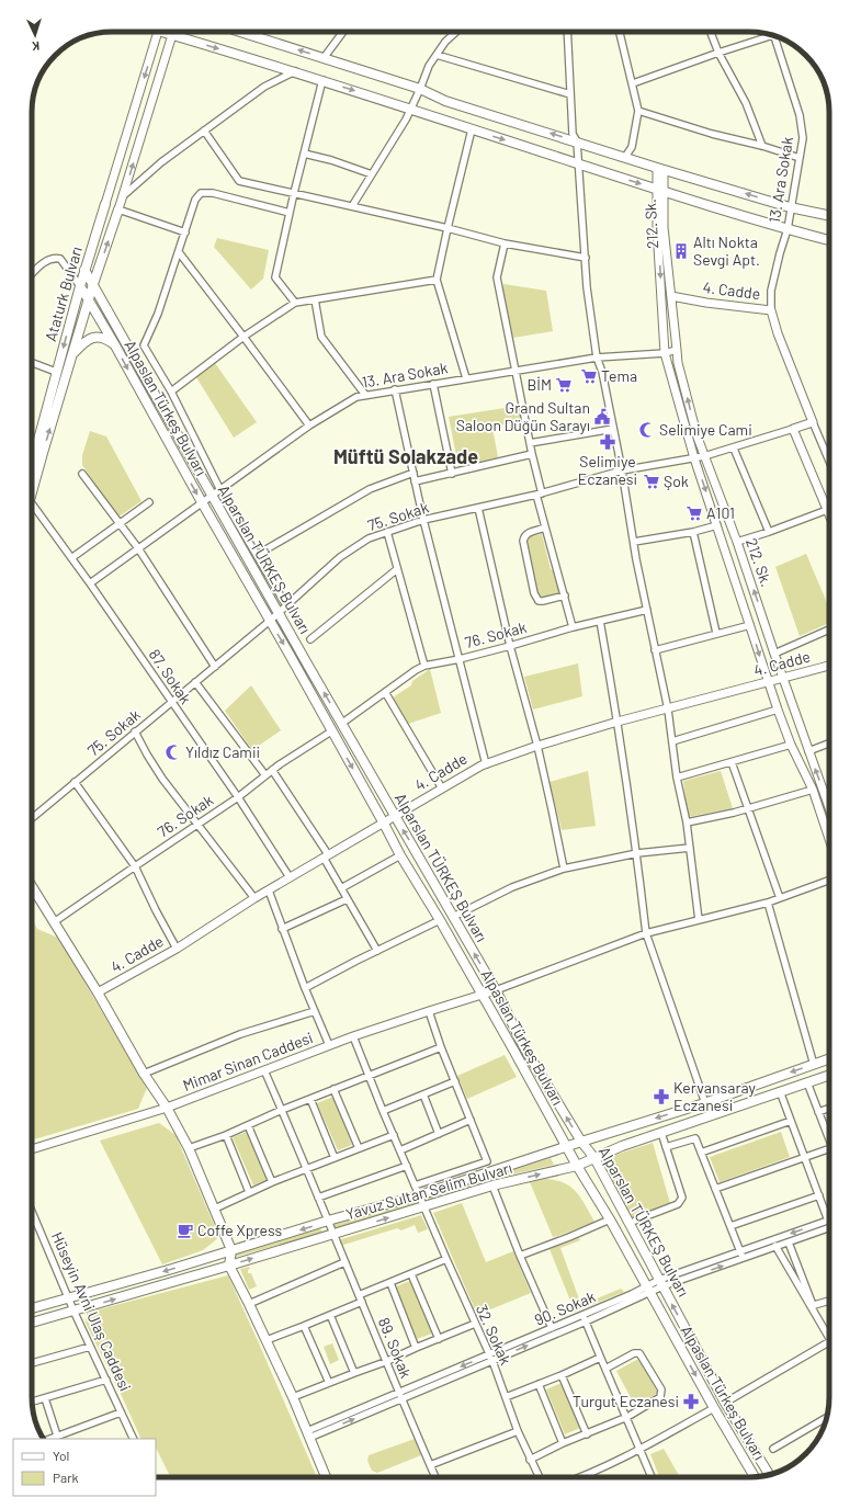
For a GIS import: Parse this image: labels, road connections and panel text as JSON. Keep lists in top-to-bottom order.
{
  "streets": {
    "main road": [
      "Ataturk Bulvarı",
      "Alpaslan Türkeş Bulvarı",
      "Alparslan TÜRKEŞ Bulvarı",
      "Yavuz Sultan Selim Bulvarı"
    ],
    "street": [
      "13. Ara Sokak",
      "212. Sk.",
      "4. Cadde",
      "75. Sokak",
      "76. Sokak",
      "87. Sokak",
      "Mimar Sinan Caddesi",
      "90. Sokak",
      "Hüseyin Avni Ulaş Caddesi",
      "32. Sokak",
      "89. Sokak"
    ]
  },
  "crossings": [
    ["13. Ara Sokak", "212. Sk."],
    ["13. Ara Sokak", "4. Cadde"],
    ["13. Ara Sokak", "Alpaslan Türkeş Bulvarı"],
    ["13. Ara Sokak", "Alparslan TÜRKEŞ Bulvarı"],
    ["13. Ara Sokak", "87. Sokak"],
    ["212. Sk.", "4. Cadde"],
    ["212. Sk.", "75. Sokak"],
    ["4. Cadde", "Alpaslan Türkeş Bulvarı"],
    ["4. Cadde", "Alparslan TÜRKEŞ Bulvarı"],
    ["4. Cadde", "87. Sokak"],
    ["Ataturk Bulvarı", "Alpaslan Türkeş Bulvarı"],
    ["Ataturk Bulvarı", "Alparslan TÜRKEŞ Bulvarı"],
    ["Alpaslan Türkeş Bulvarı", "75. Sokak"],
    ["Alpaslan Türkeş Bulvarı", "76. Sokak"],
    ["Alpaslan Türkeş Bulvarı", "Mimar Sinan Caddesi"],
    ["Alpaslan Türkeş Bulvarı", "Yavuz Sultan Selim Bulvarı"],
    ["Alpaslan Türkeş Bulvarı", "90. Sokak"],
    ["75. Sokak", "Alparslan TÜRKEŞ Bulvarı"],
    ["75. Sokak", "87. Sokak"],
    ["Alparslan TÜRKEŞ Bulvarı", "76. Sokak"],
    ["Alparslan TÜRKEŞ Bulvarı", "Mimar Sinan Caddesi"],
    ["Alparslan TÜRKEŞ Bulvarı", "Yavuz Sultan Selim Bulvarı"],
    ["Alparslan TÜRKEŞ Bulvarı", "90. Sokak"],
    ["76. Sokak", "87. Sokak"],
    ["Mimar Sinan Caddesi", "32. Sokak"],
    ["Mimar Sinan Caddesi", "89. Sokak"],
    ["Yavuz Sultan Selim Bulvarı", "Hüseyin Avni Ulaş Caddesi"],
    ["Yavuz Sultan Selim Bulvarı", "32. Sokak"],
    ["Yavuz Sultan Selim Bulvarı", "89. Sokak"],
    ["90. Sokak", "32. Sokak"],
    ["90. Sokak", "89. Sokak"]
  ],
  "one_way": ["Alpaslan Türkeş Bulvarı", "Alparslan TÜRKEŞ Bulvarı"],
  "districts": ["Müftü Solakzade"],
  "places": {
    "building": ["Altı Nokta Sevgi Apt."],
    "supermarket": [
      "Tema",
      "BİM",
      "Şok",
      "A101"
    ],
    "public building": ["Grand Sultan Saloon Düğün Sarayı"],
    "mosque": ["Selimiye Cami", "Yıldız Camii"],
    "pharmacy": ["Selimiye Eczanesi", "Kervansaray Eczanesi", "Turgut Eczanesi"],
    "cafe": ["Coffe Xpress"]
  },
  "legend": ["Yol", "Park"],
  "north": "bottom"
}
